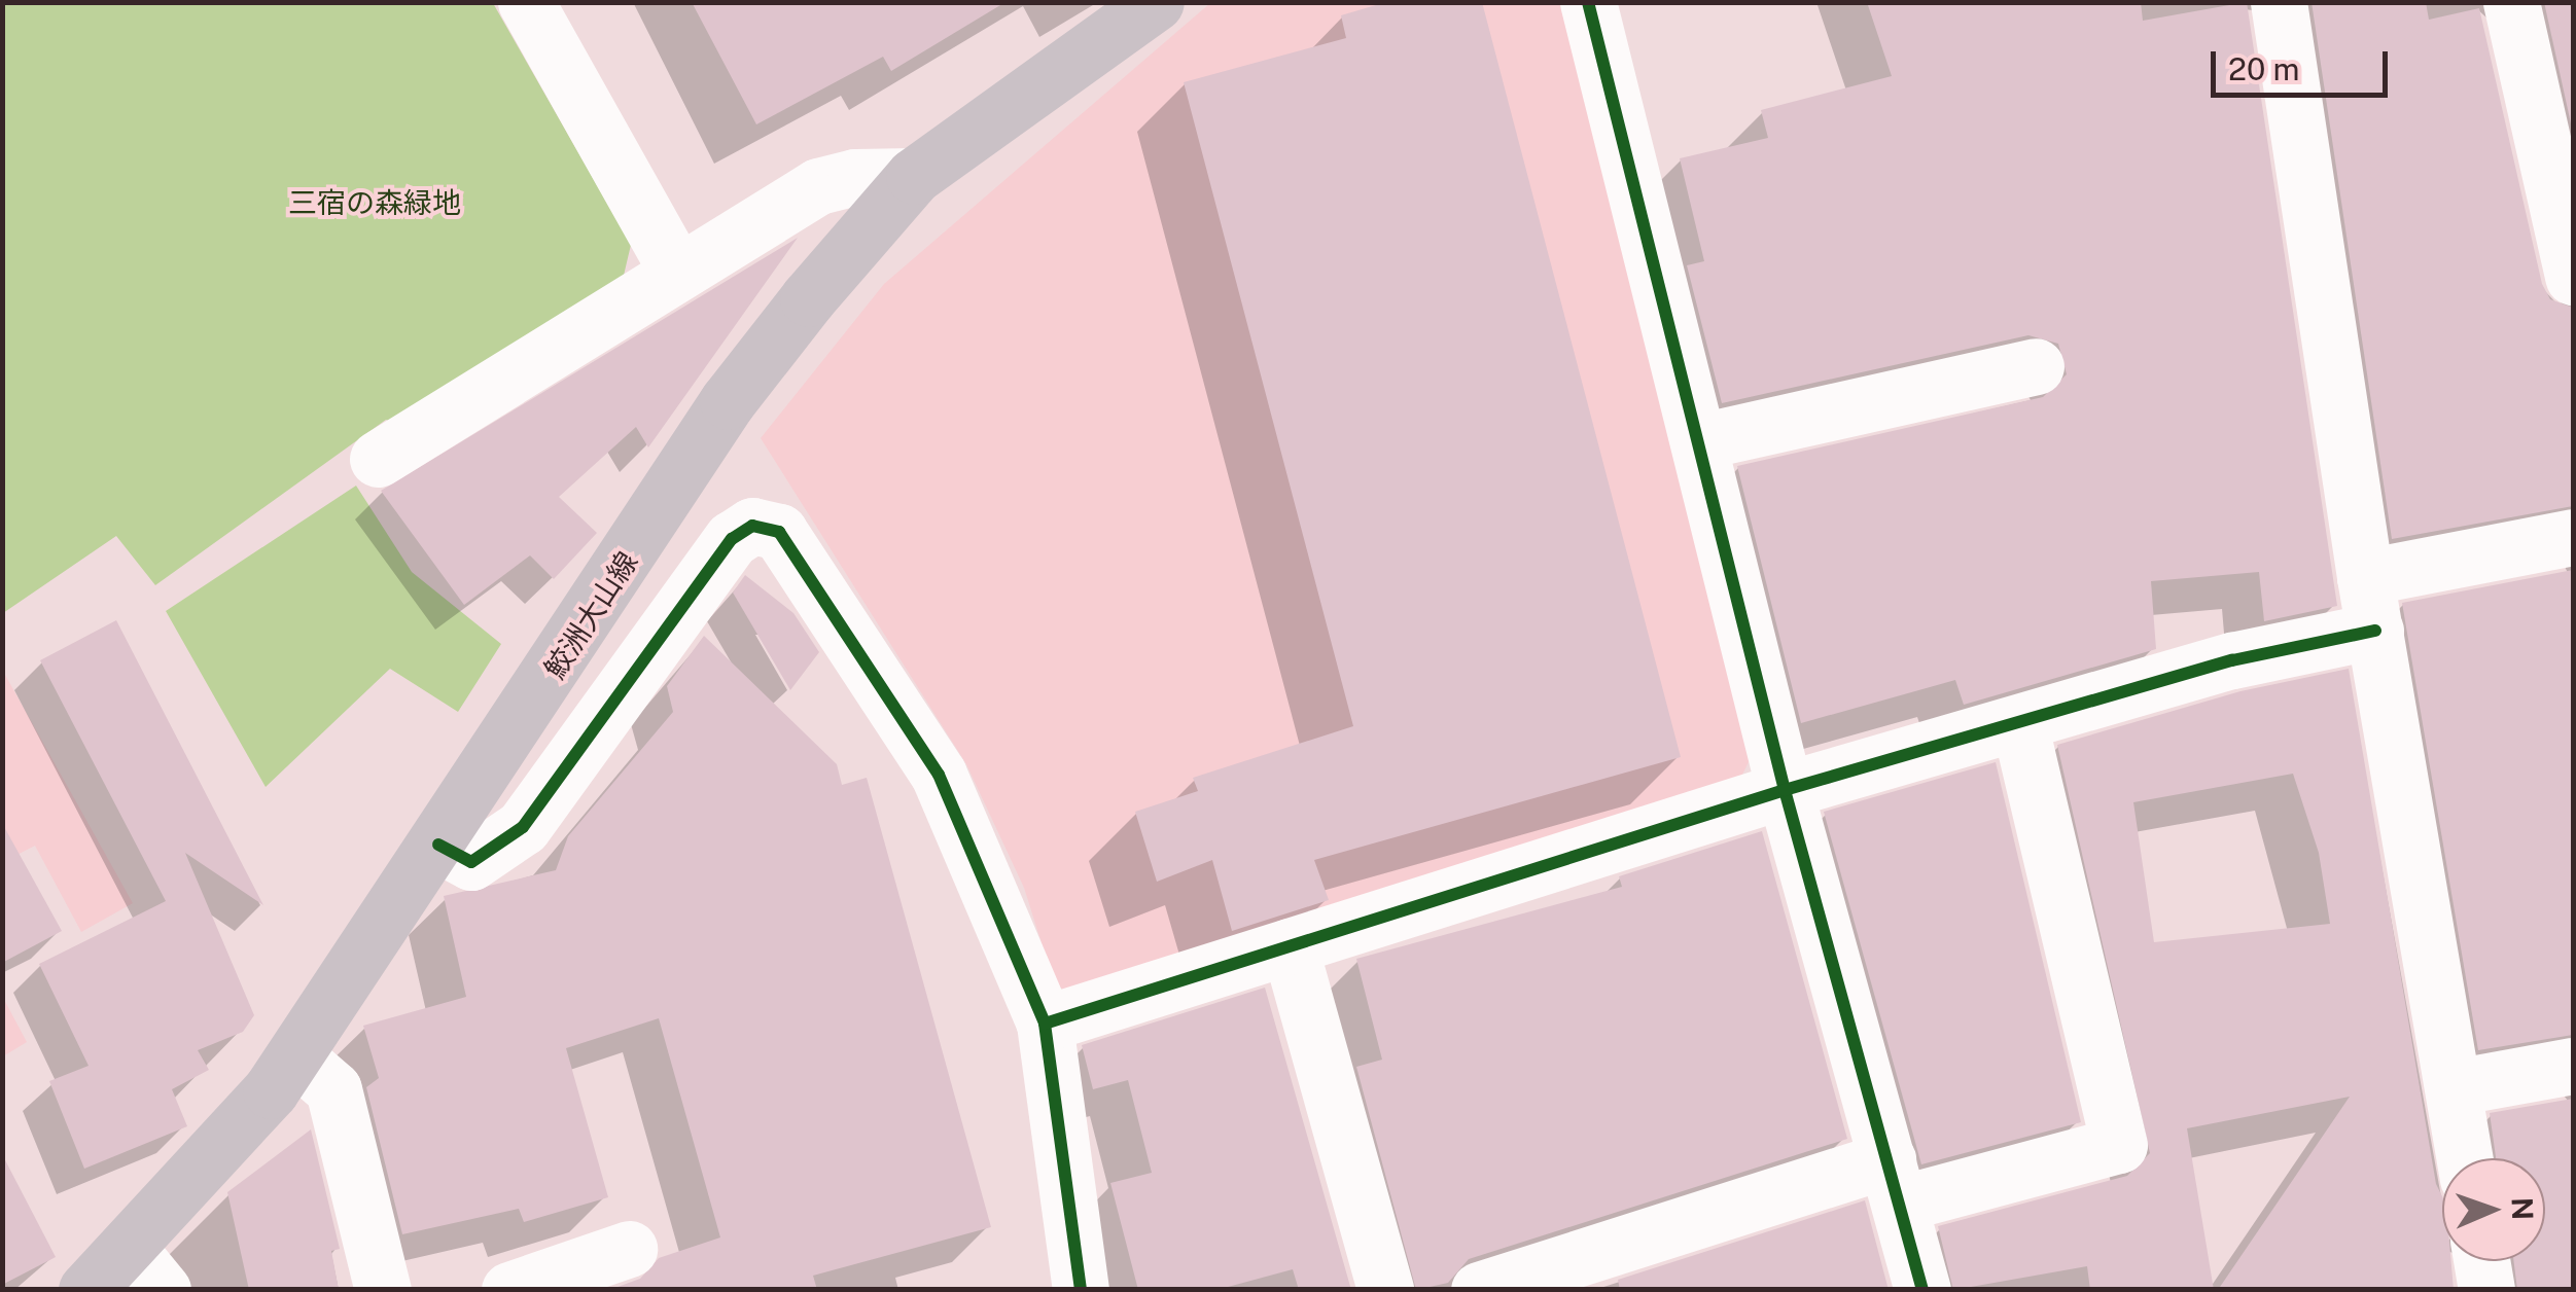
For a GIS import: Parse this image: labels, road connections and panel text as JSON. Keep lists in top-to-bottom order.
{
  "streets": {
    "main road": ["鮫洲大山線"]
  },
  "parks": ["三宿の森緑地"],
  "scale_bar": "20 m",
  "north": "right"
}
